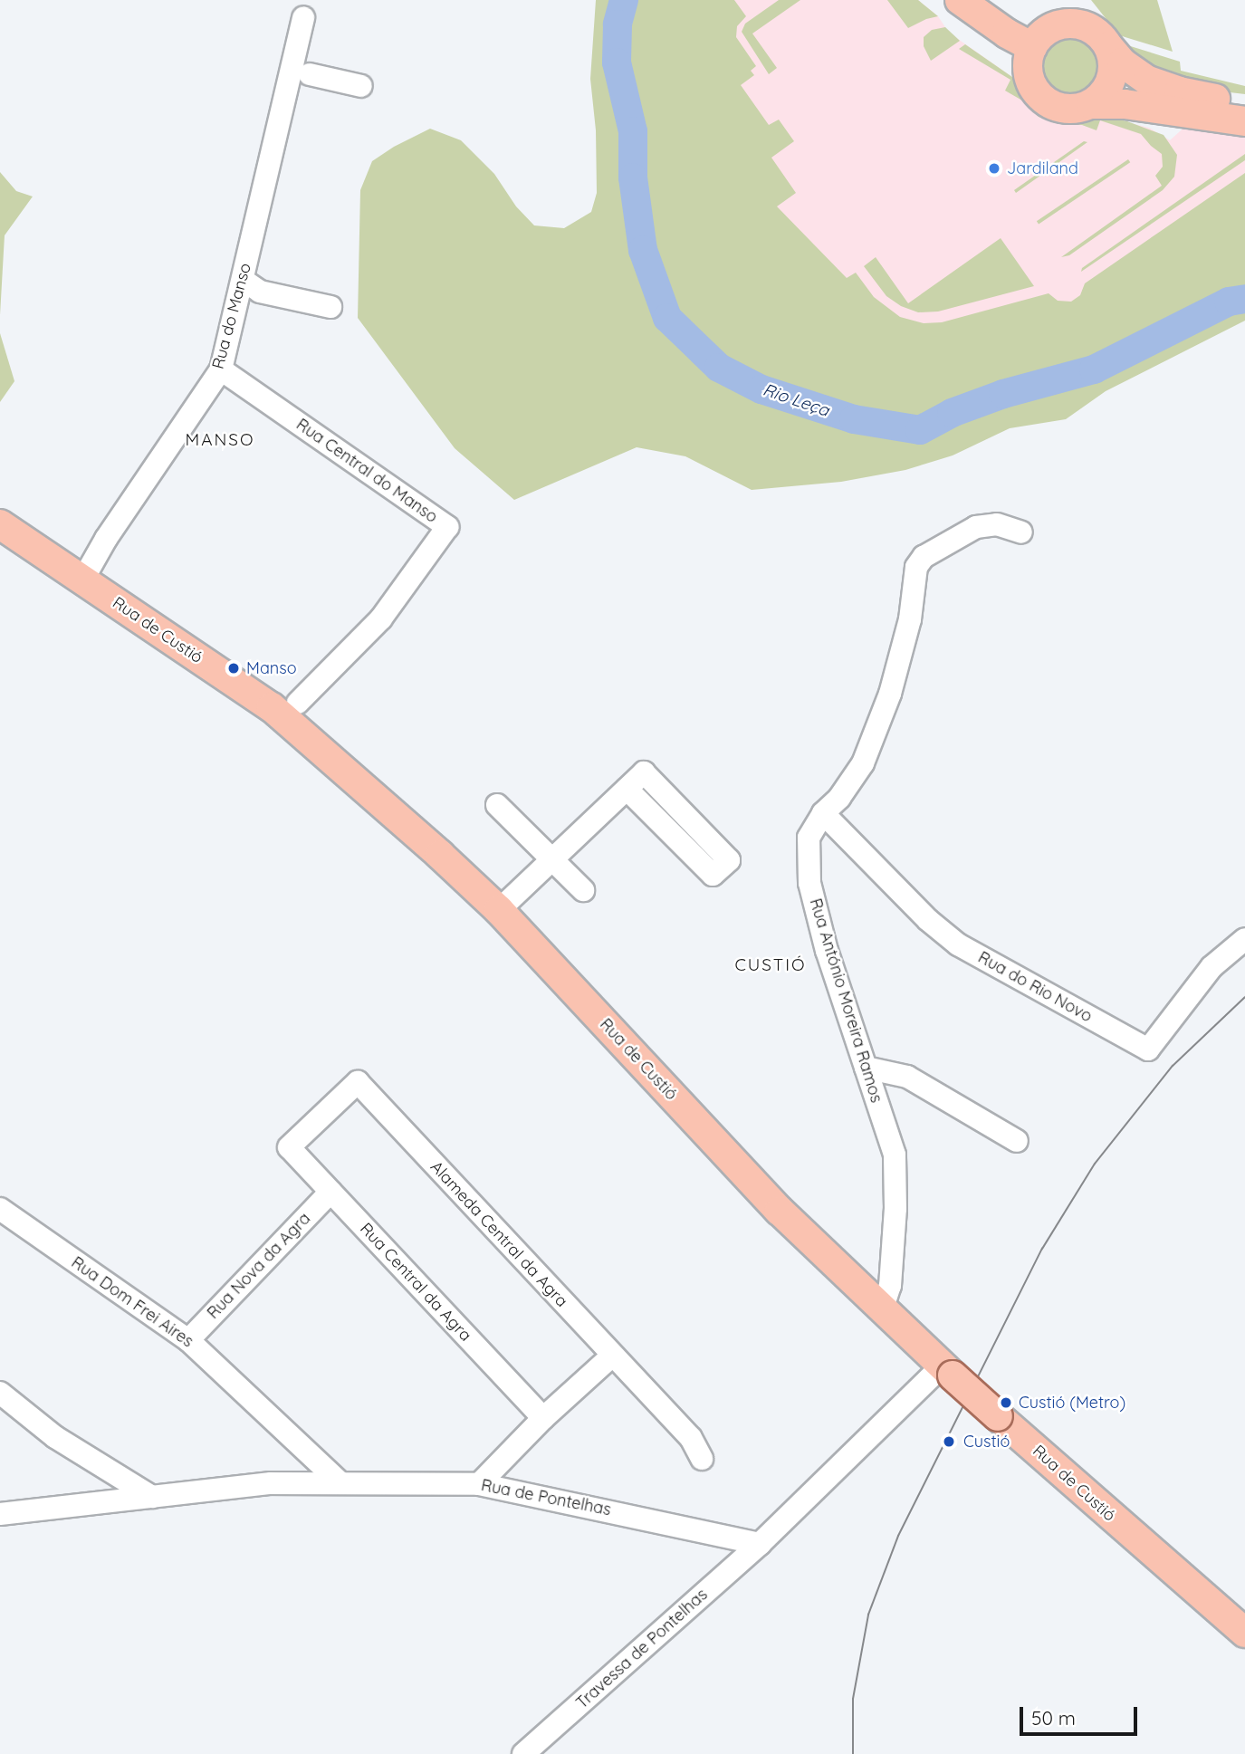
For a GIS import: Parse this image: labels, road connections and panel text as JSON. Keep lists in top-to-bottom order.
{
  "streets": {
    "main road": ["Rua de Custió"],
    "street": [
      "Rua do Manso",
      "Rua Central do Manso",
      "Rua do Rio Novo",
      "Rua António Moreira Ramos",
      "Alameda Central da Agra",
      "Rua Nova da Agra",
      "Rua Central da Agra",
      "Rua Dom Frei Aires",
      "Rua de Pontelhas",
      "Travessa de Pontelhas"
    ]
  },
  "crossings": [
    ["Rua do Manso", "Rua Central do Manso"],
    ["Rua do Manso", "Rua de Custió"],
    ["Rua de Custió", "Rua António Moreira Ramos"],
    ["Rua do Rio Novo", "Rua António Moreira Ramos"],
    ["Alameda Central da Agra", "Rua Central da Agra"],
    ["Rua Nova da Agra", "Rua Central da Agra"],
    ["Rua Nova da Agra", "Rua Dom Frei Aires"],
    ["Rua Dom Frei Aires", "Rua de Pontelhas"],
    ["Rua de Pontelhas", "Travessa de Pontelhas"]
  ],
  "districts": ["MANSO", "CUSTIÓ"],
  "water": ["Rio Leça"],
  "places": [
    "Jardiland",
    "Manso",
    "Custió (Metro)",
    "Custió"
  ],
  "scale_bar": "50 m"
}
